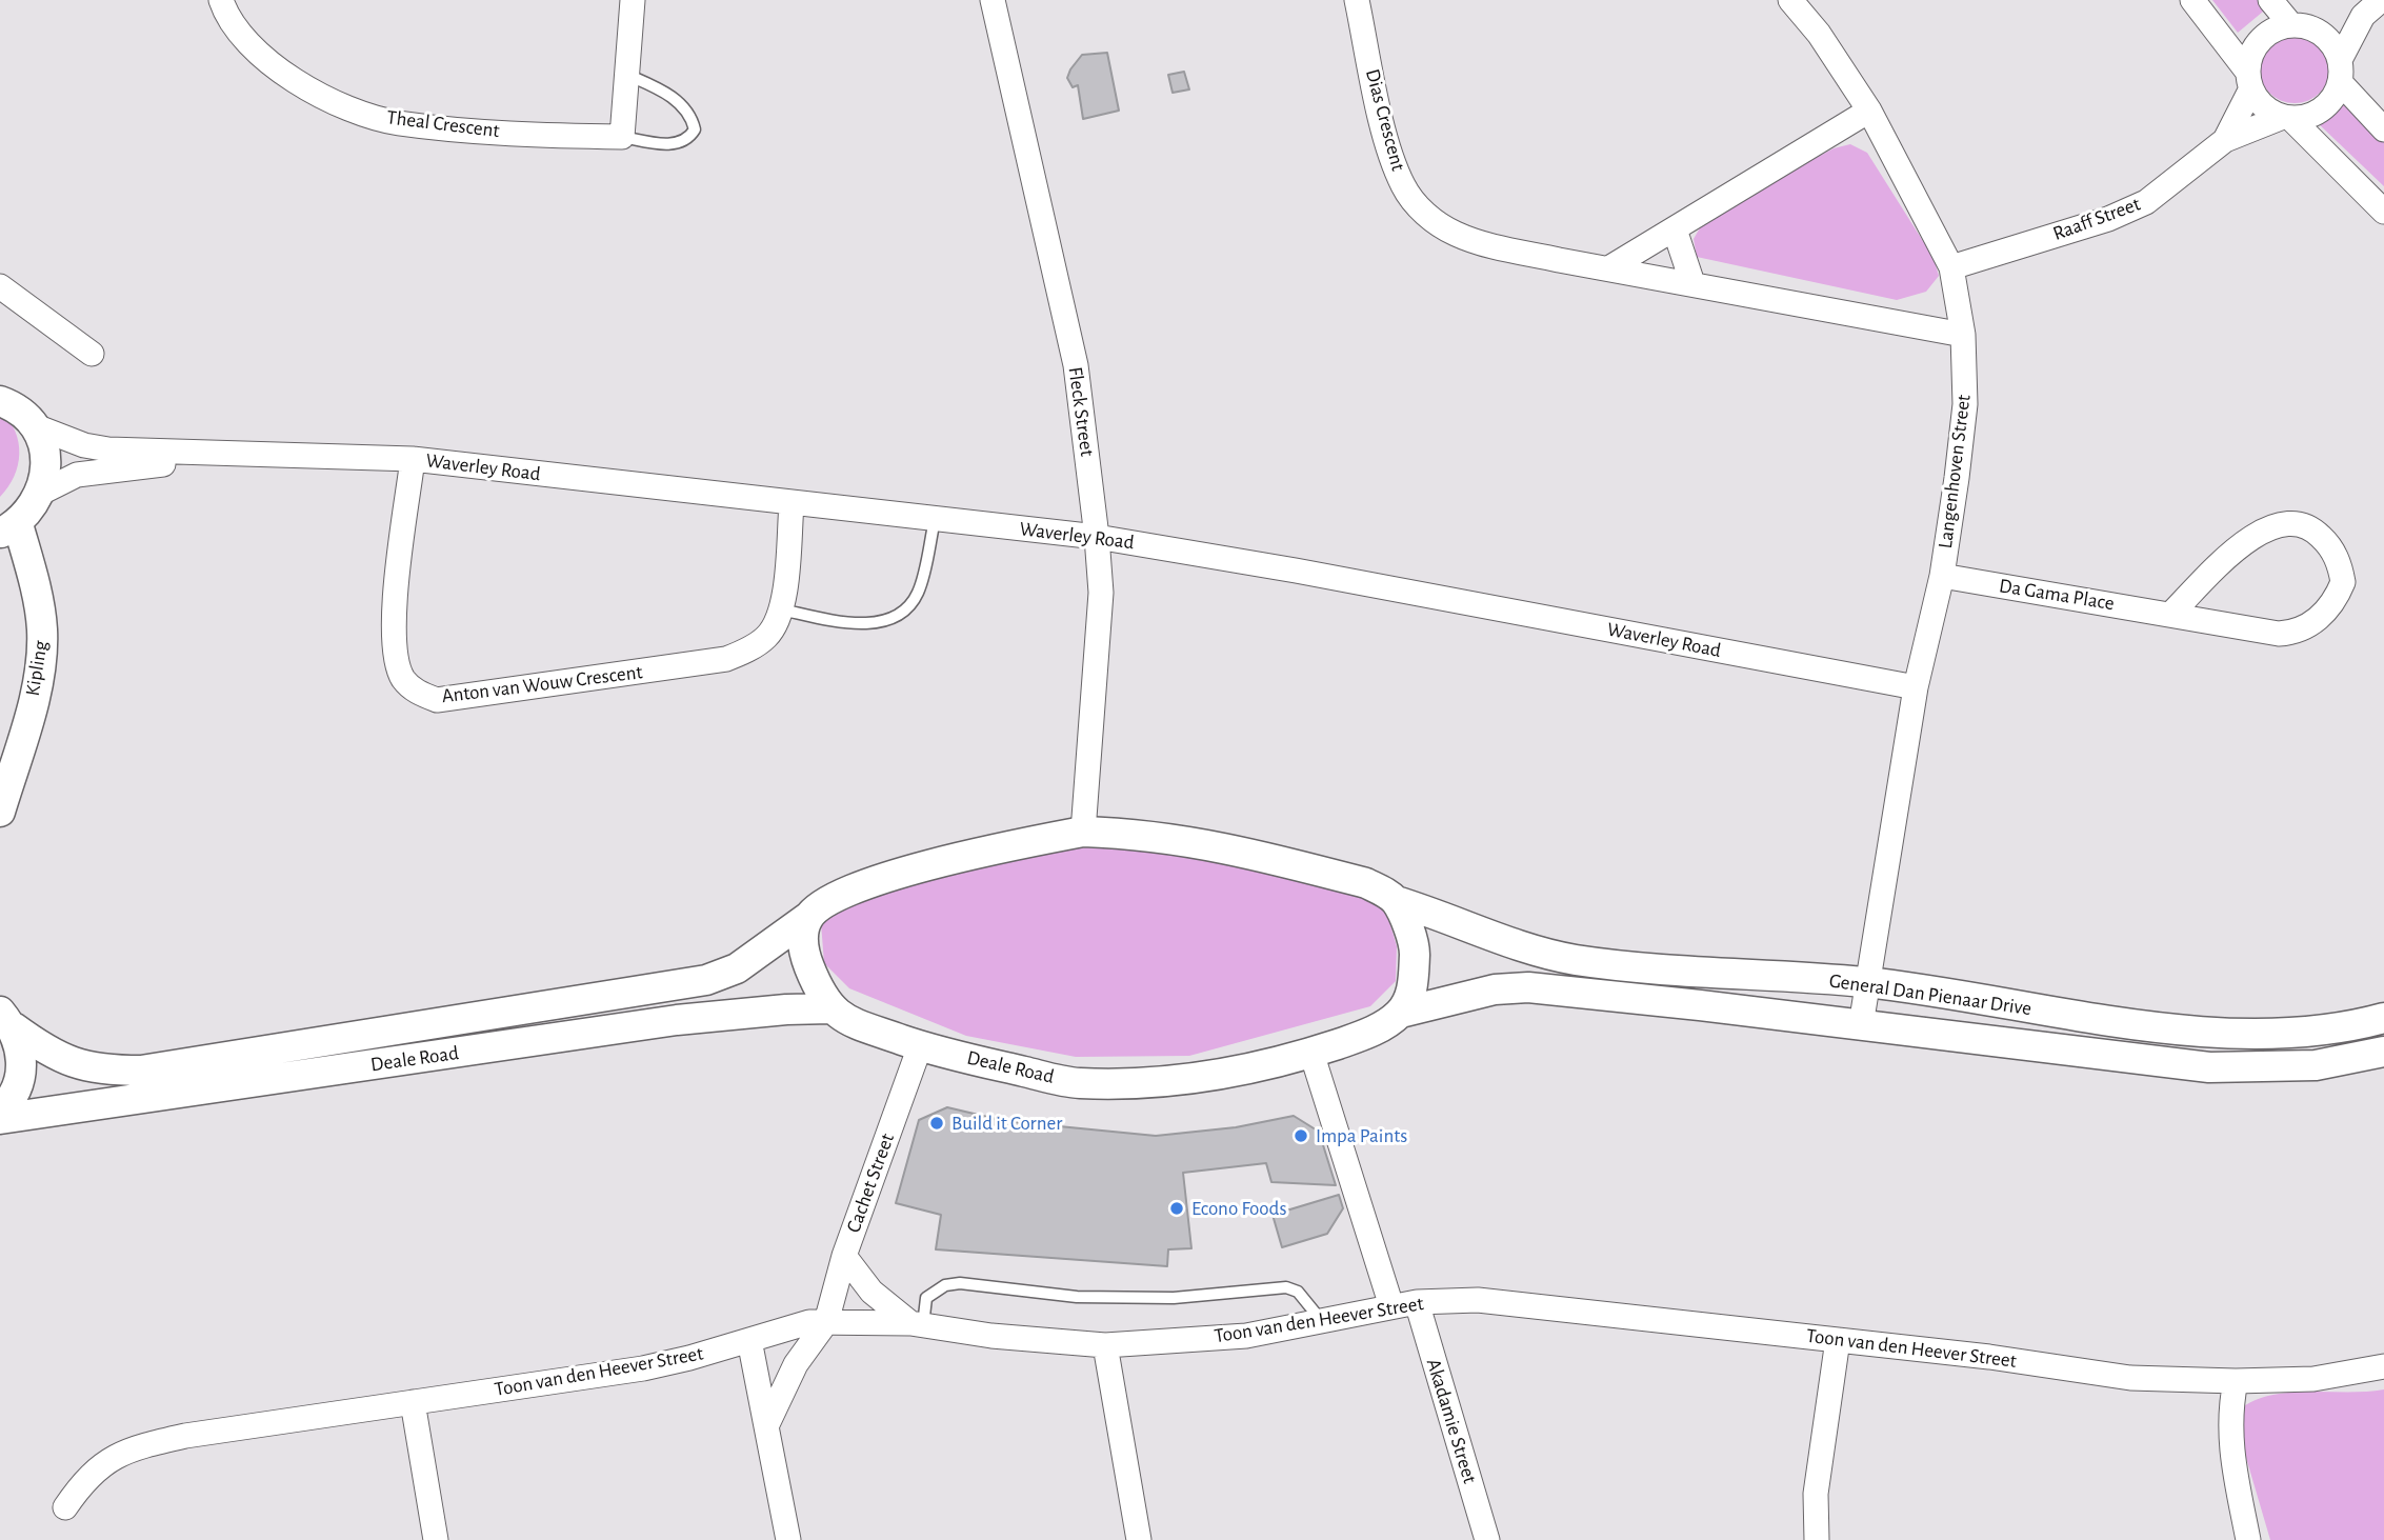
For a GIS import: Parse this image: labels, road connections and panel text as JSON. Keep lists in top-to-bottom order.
{
  "streets": {
    "street": [
      "Dias Crescent",
      "Theal Crescent",
      "Raaff Street",
      "Fleck Street",
      "Waverley Road",
      "Langenhoven Street",
      "Da Gama Place",
      "Kipling",
      "Anton van Wouw Crescent",
      "General Dan Pienaar Drive",
      "Deale Road",
      "Cachet Street",
      "Toon van den Heever Street",
      "Akadamie Street"
    ]
  },
  "crossings": [
    ["Dias Crescent", "Langenhoven Street"],
    ["Raaff Street", "Langenhoven Street"],
    ["Fleck Street", "Waverley Road"],
    ["Fleck Street", "General Dan Pienaar Drive"],
    ["Fleck Street", "Deale Road"],
    ["Waverley Road", "Langenhoven Street"],
    ["Waverley Road", "Anton van Wouw Crescent"],
    ["Langenhoven Street", "Da Gama Place"],
    ["Langenhoven Street", "General Dan Pienaar Drive"],
    ["General Dan Pienaar Drive", "Deale Road"],
    ["Deale Road", "Cachet Street"],
    ["Cachet Street", "Toon van den Heever Street"],
    ["Toon van den Heever Street", "Akadamie Street"]
  ],
  "places": ["Build it Corner", "Impa Paints", "Econo Foods"]
}
